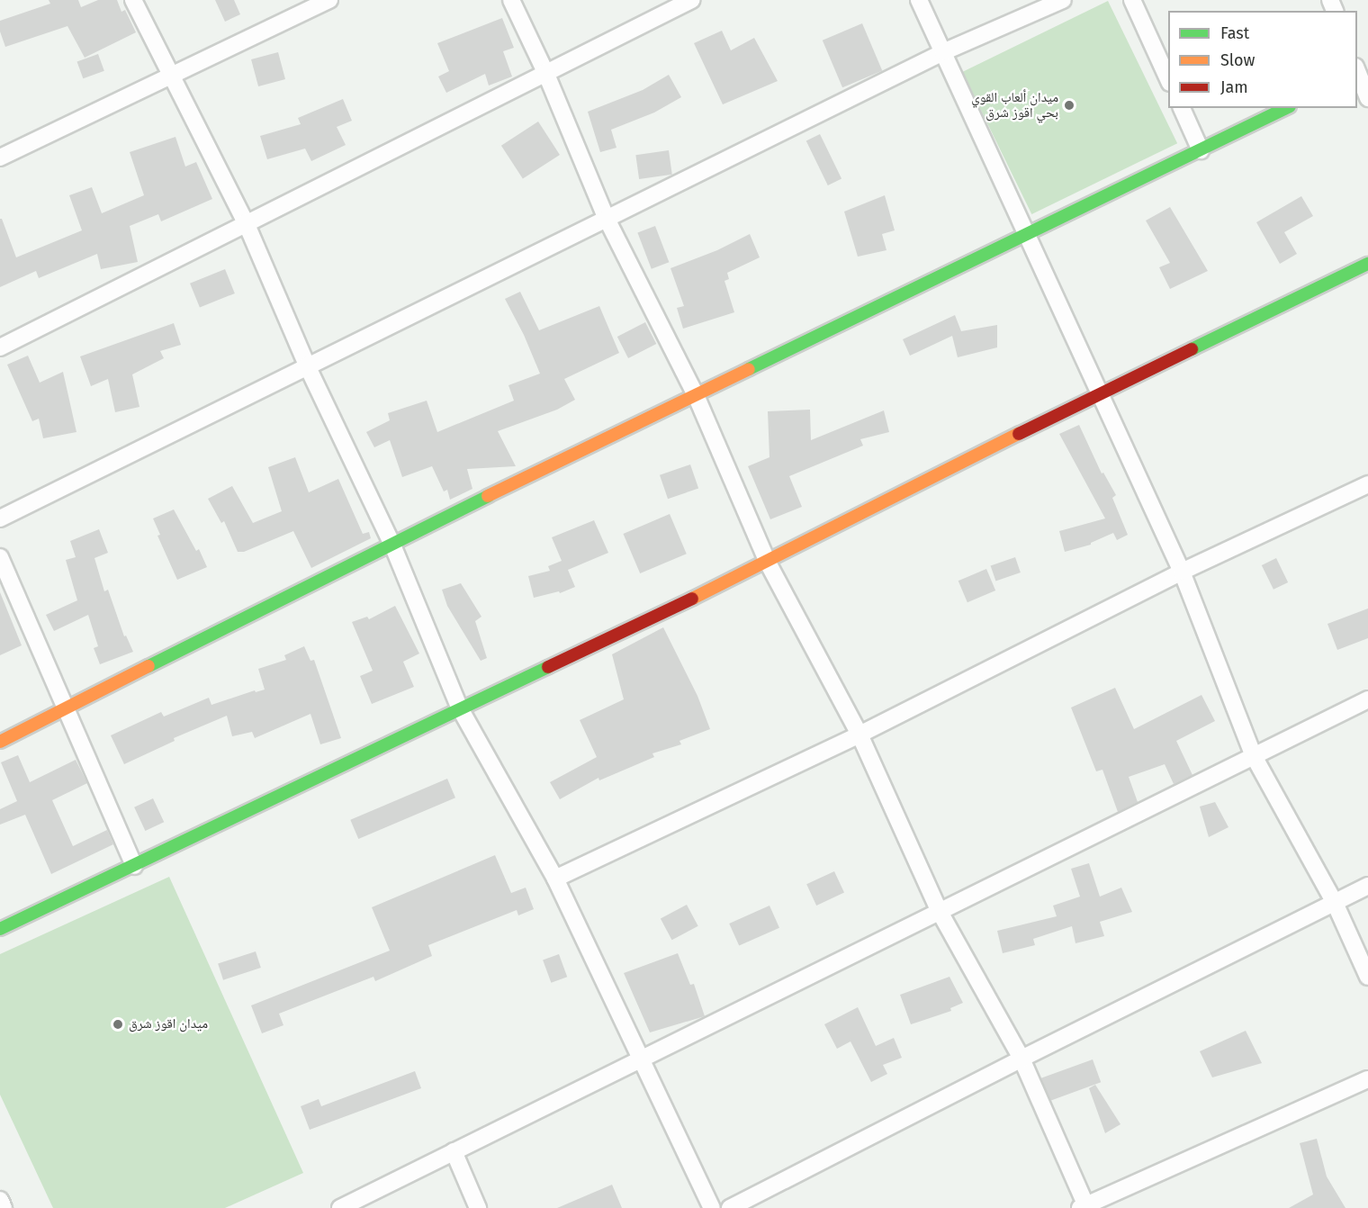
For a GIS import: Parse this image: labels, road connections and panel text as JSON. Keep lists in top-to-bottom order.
{
  "places": ["ميدان ألعاب القوي بحي اقوز شرق", "ميدان اقوز شرق"],
  "legend": ["Fast", "Slow", "Jam"]
}
